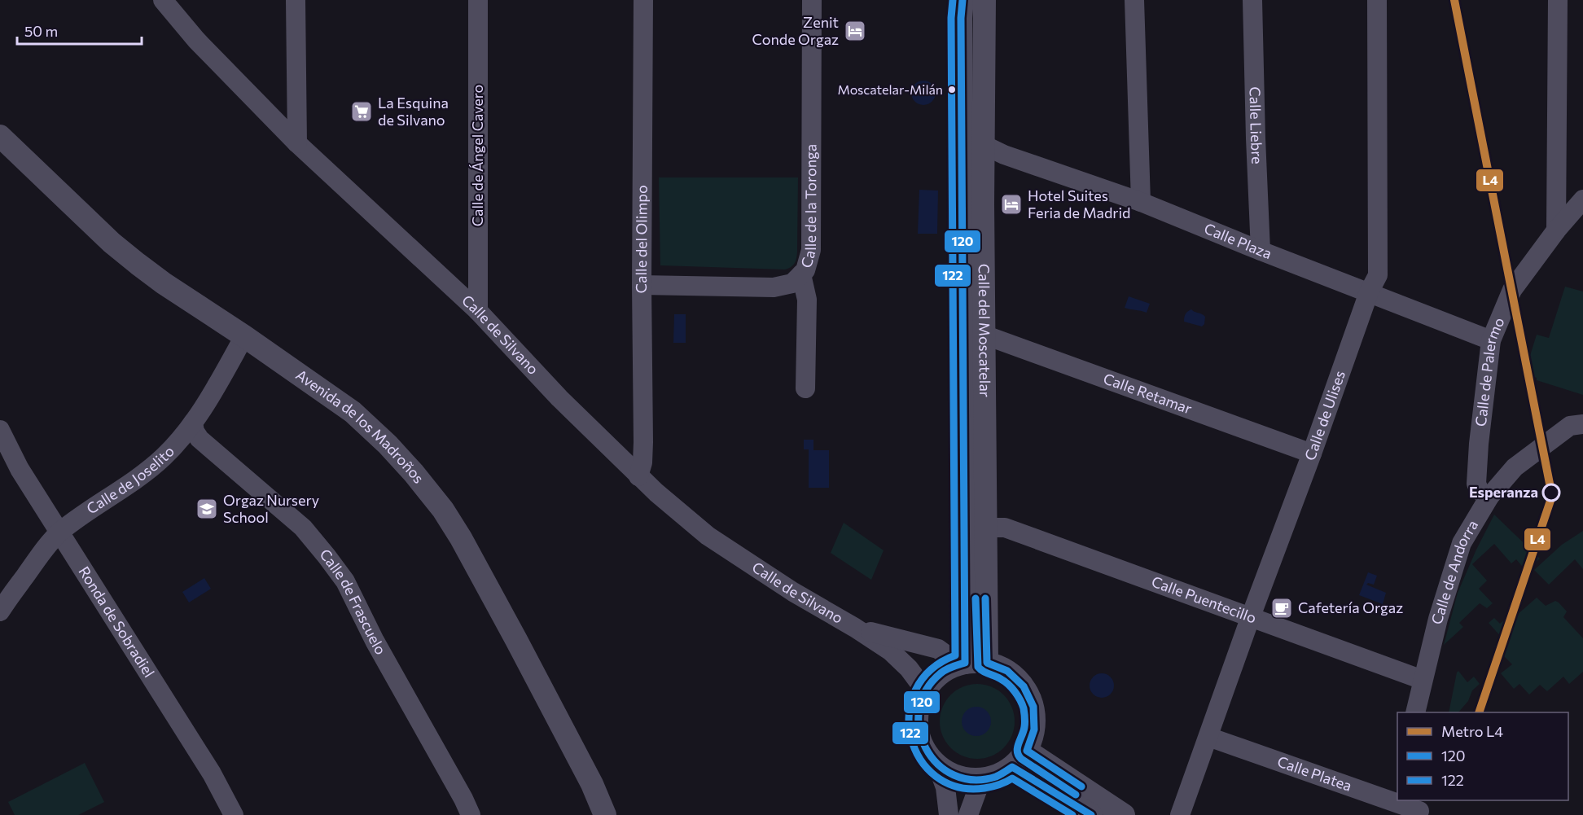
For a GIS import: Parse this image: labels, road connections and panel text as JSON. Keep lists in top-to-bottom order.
{
  "streets": {
    "street": [
      "Calle Liebre",
      "Calle de Ángel Cavero",
      "Calle de la Toronga",
      "Calle del Olimpo",
      "Calle Plaza",
      "Calle del Moscatelar",
      "Calle de Silvano",
      "Calle de Palermo",
      "Calle Retamar",
      "Calle de Ulises",
      "Avenida de los Madroños",
      "Calle de Joselito",
      "Calle de Andorra",
      "Calle Puentecillo",
      "Calle de Frascuelo",
      "Ronda de Sobradiel",
      "Calle Platea"
    ]
  },
  "crossings": [
    ["Calle Liebre", "Calle Plaza"],
    ["Calle de Ángel Cavero", "Calle de Silvano"],
    ["Calle de la Toronga", "Calle del Olimpo"],
    ["Calle del Olimpo", "Calle de Silvano"],
    ["Calle Plaza", "Calle del Moscatelar"],
    ["Calle Plaza", "Calle de Palermo"],
    ["Calle Plaza", "Calle de Ulises"],
    ["Calle del Moscatelar", "Calle de Silvano"],
    ["Calle del Moscatelar", "Calle Retamar"],
    ["Calle del Moscatelar", "Calle Puentecillo"],
    ["Calle de Palermo", "Calle de Andorra"],
    ["Calle Retamar", "Calle de Ulises"],
    ["Calle de Ulises", "Calle Puentecillo"],
    ["Calle de Ulises", "Calle Platea"],
    ["Avenida de los Madroños", "Calle de Joselito"],
    ["Calle de Joselito", "Calle de Frascuelo"],
    ["Calle de Joselito", "Ronda de Sobradiel"],
    ["Calle de Andorra", "Calle Puentecillo"]
  ],
  "places": {
    "hotel": ["Zenit Conde Orgaz", "Hotel Suites Feria de Madrid"],
    "other": ["Moscatelar-Milán", "Esperanza"],
    "supermarket": ["La Esquina de Silvano"],
    "school or university": ["Orgaz Nursery School"],
    "cafe": ["Cafetería Orgaz"]
  },
  "lines": ["metro line L4", "transit line 120", "transit line 122"],
  "legend": ["Metro L4", "120", "122"],
  "scale_bar": "50 m"
}
